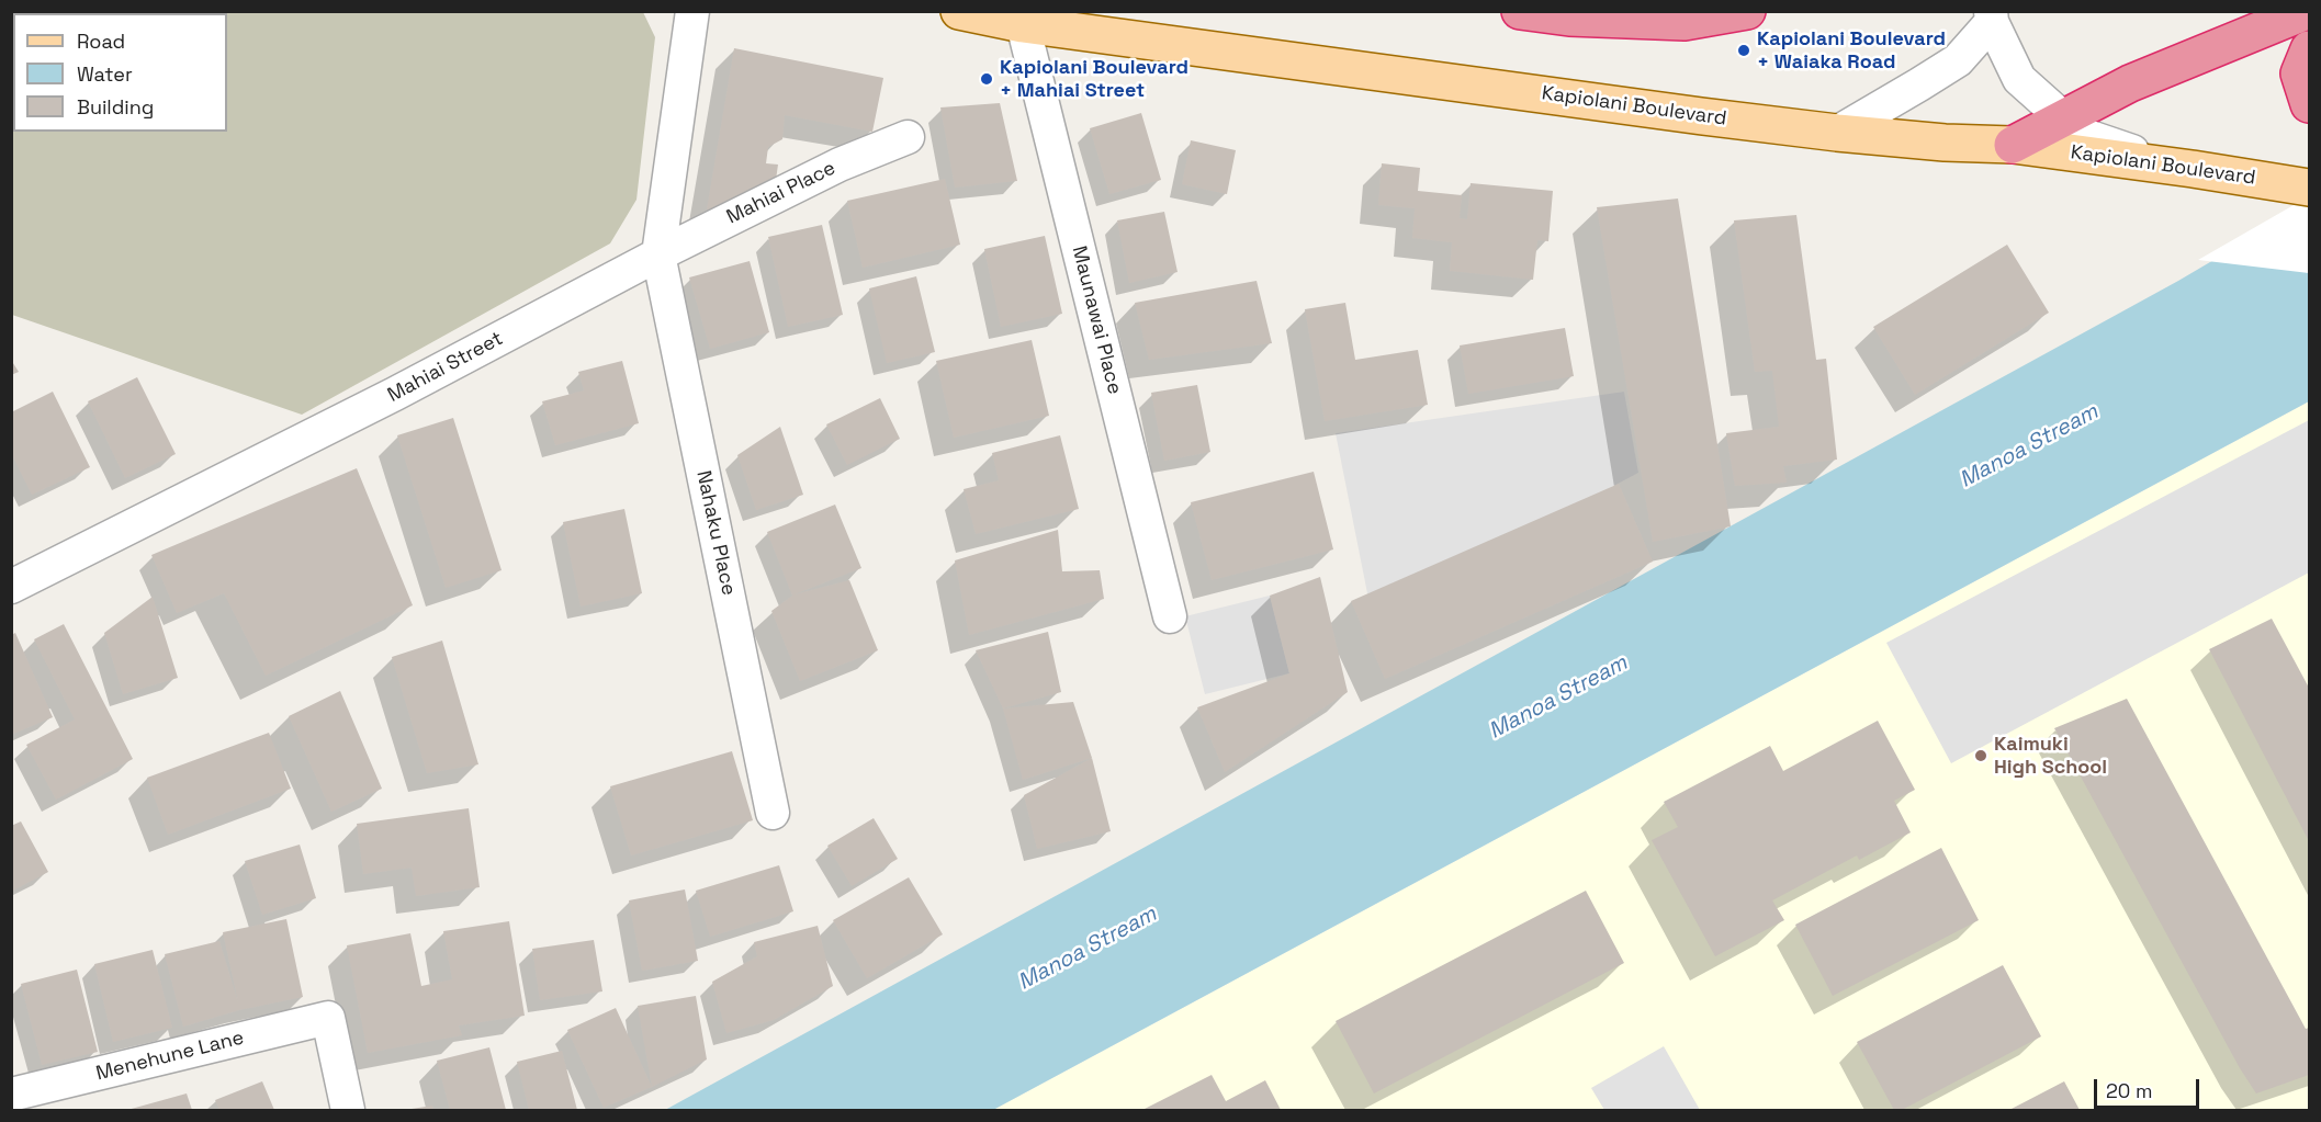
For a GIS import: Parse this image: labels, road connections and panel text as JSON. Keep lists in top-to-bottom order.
{
  "streets": {
    "main road": ["Kapiolani Boulevard"],
    "street": [
      "Mahiai Place",
      "Maunawai Place",
      "Mahiai Street",
      "Nahaku Place",
      "Menehune Lane"
    ]
  },
  "crossings": [
    ["Kapiolani Boulevard", "Maunawai Place"],
    ["Mahiai Place", "Mahiai Street"],
    ["Mahiai Place", "Nahaku Place"],
    ["Mahiai Street", "Nahaku Place"]
  ],
  "water": ["Manoa Stream"],
  "places": ["Kapiolani Boulevard + Waiaka Road", "Kapiolani Boulevard + Mahiai Street", "Kaimuki High School"],
  "legend": ["Road", "Water", "Building"],
  "scale_bar": "20 m"
}
